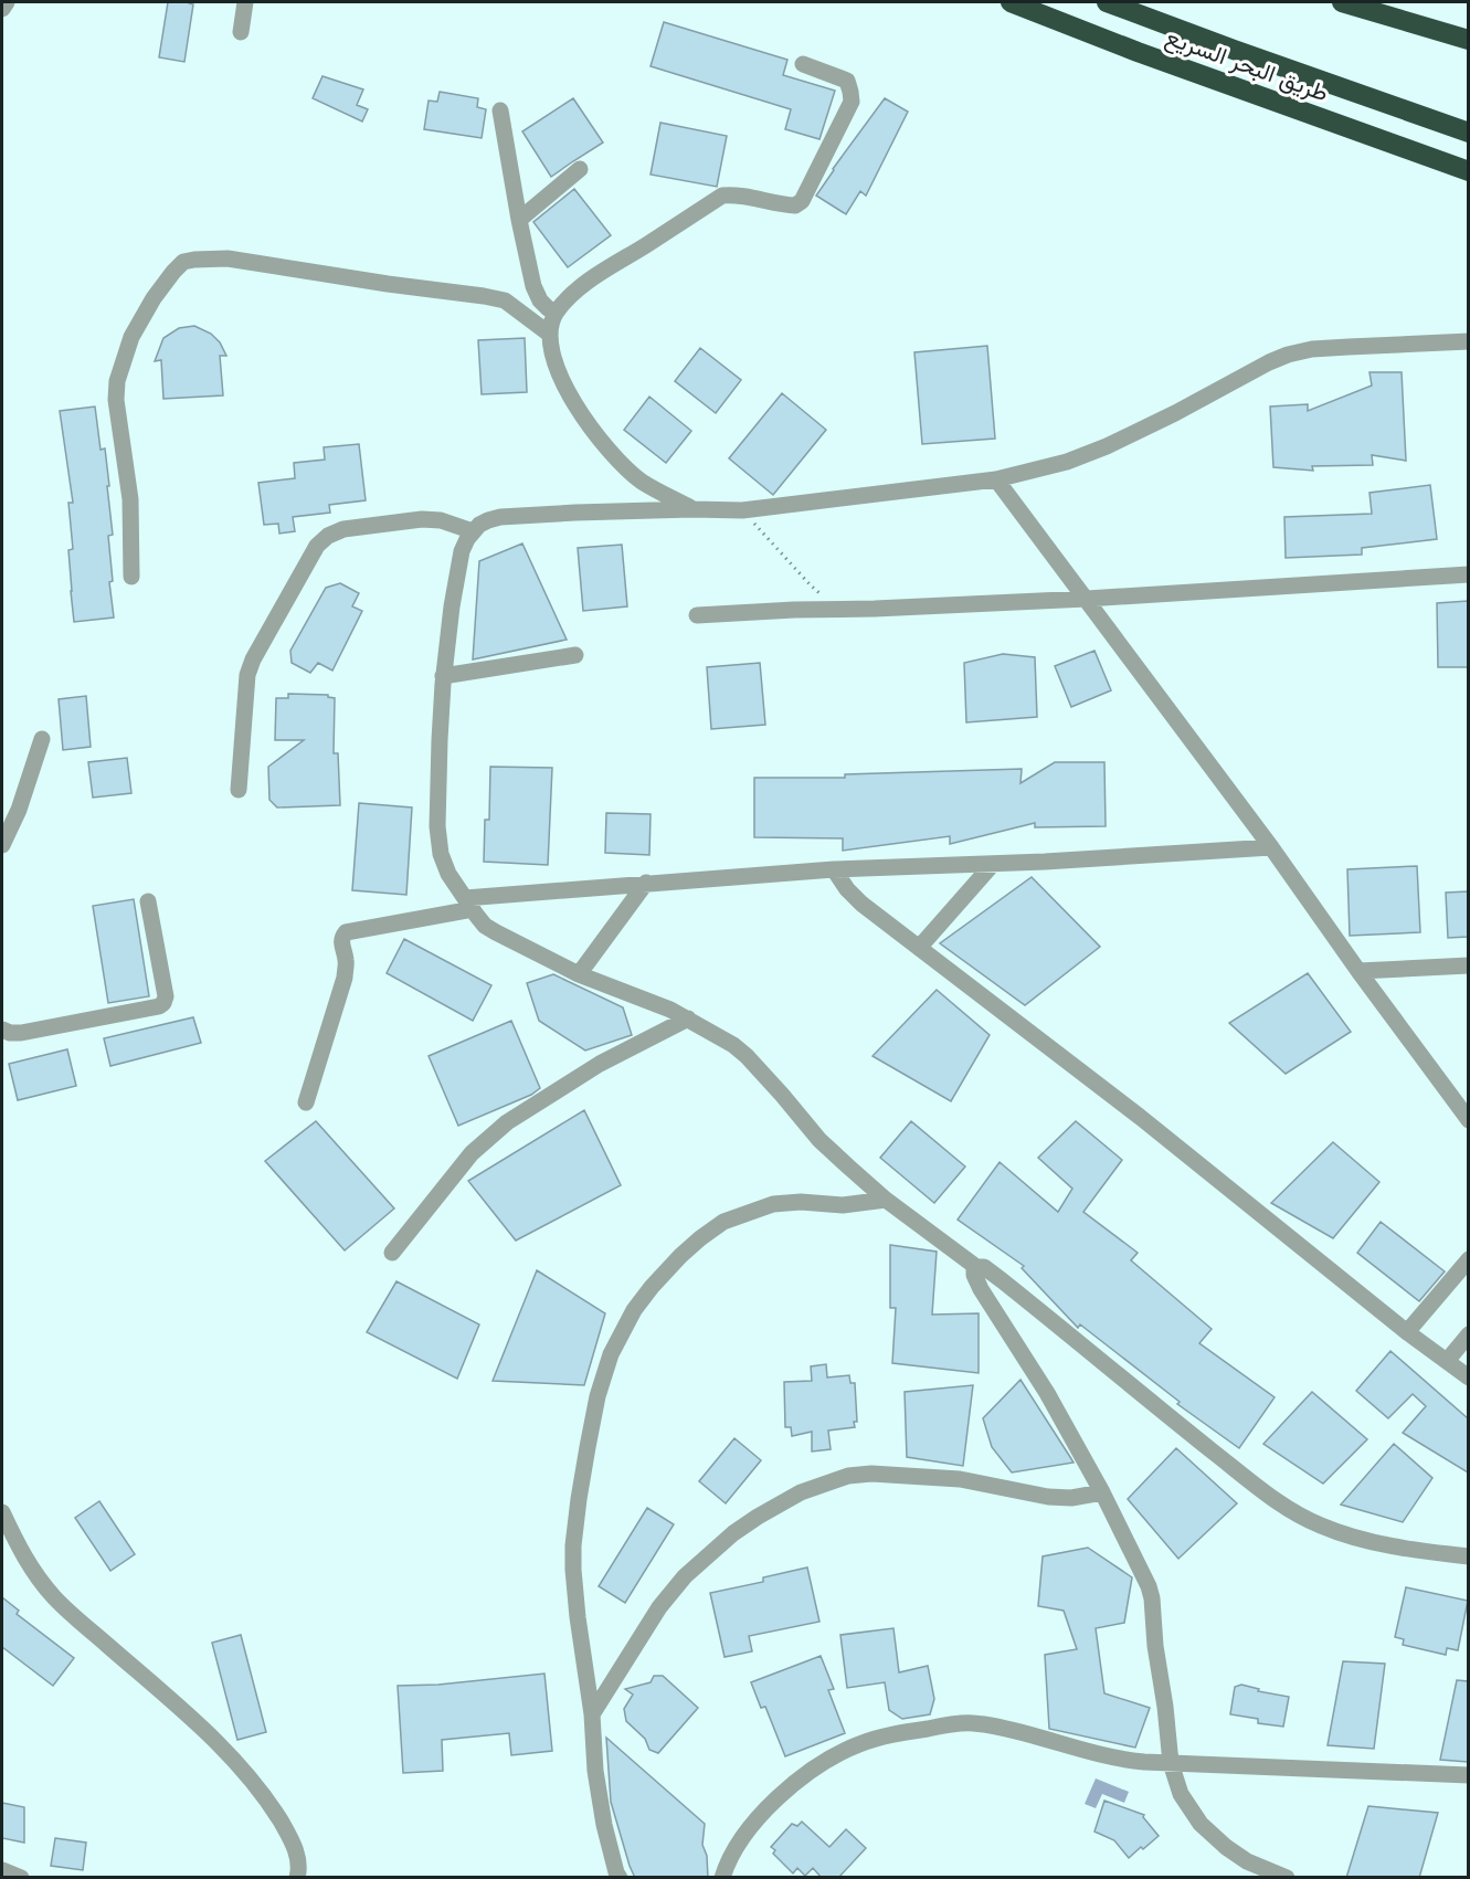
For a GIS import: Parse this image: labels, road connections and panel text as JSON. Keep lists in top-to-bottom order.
{
  "streets": {
    "highway": ["طريق البحر السريع"]
  }
}
